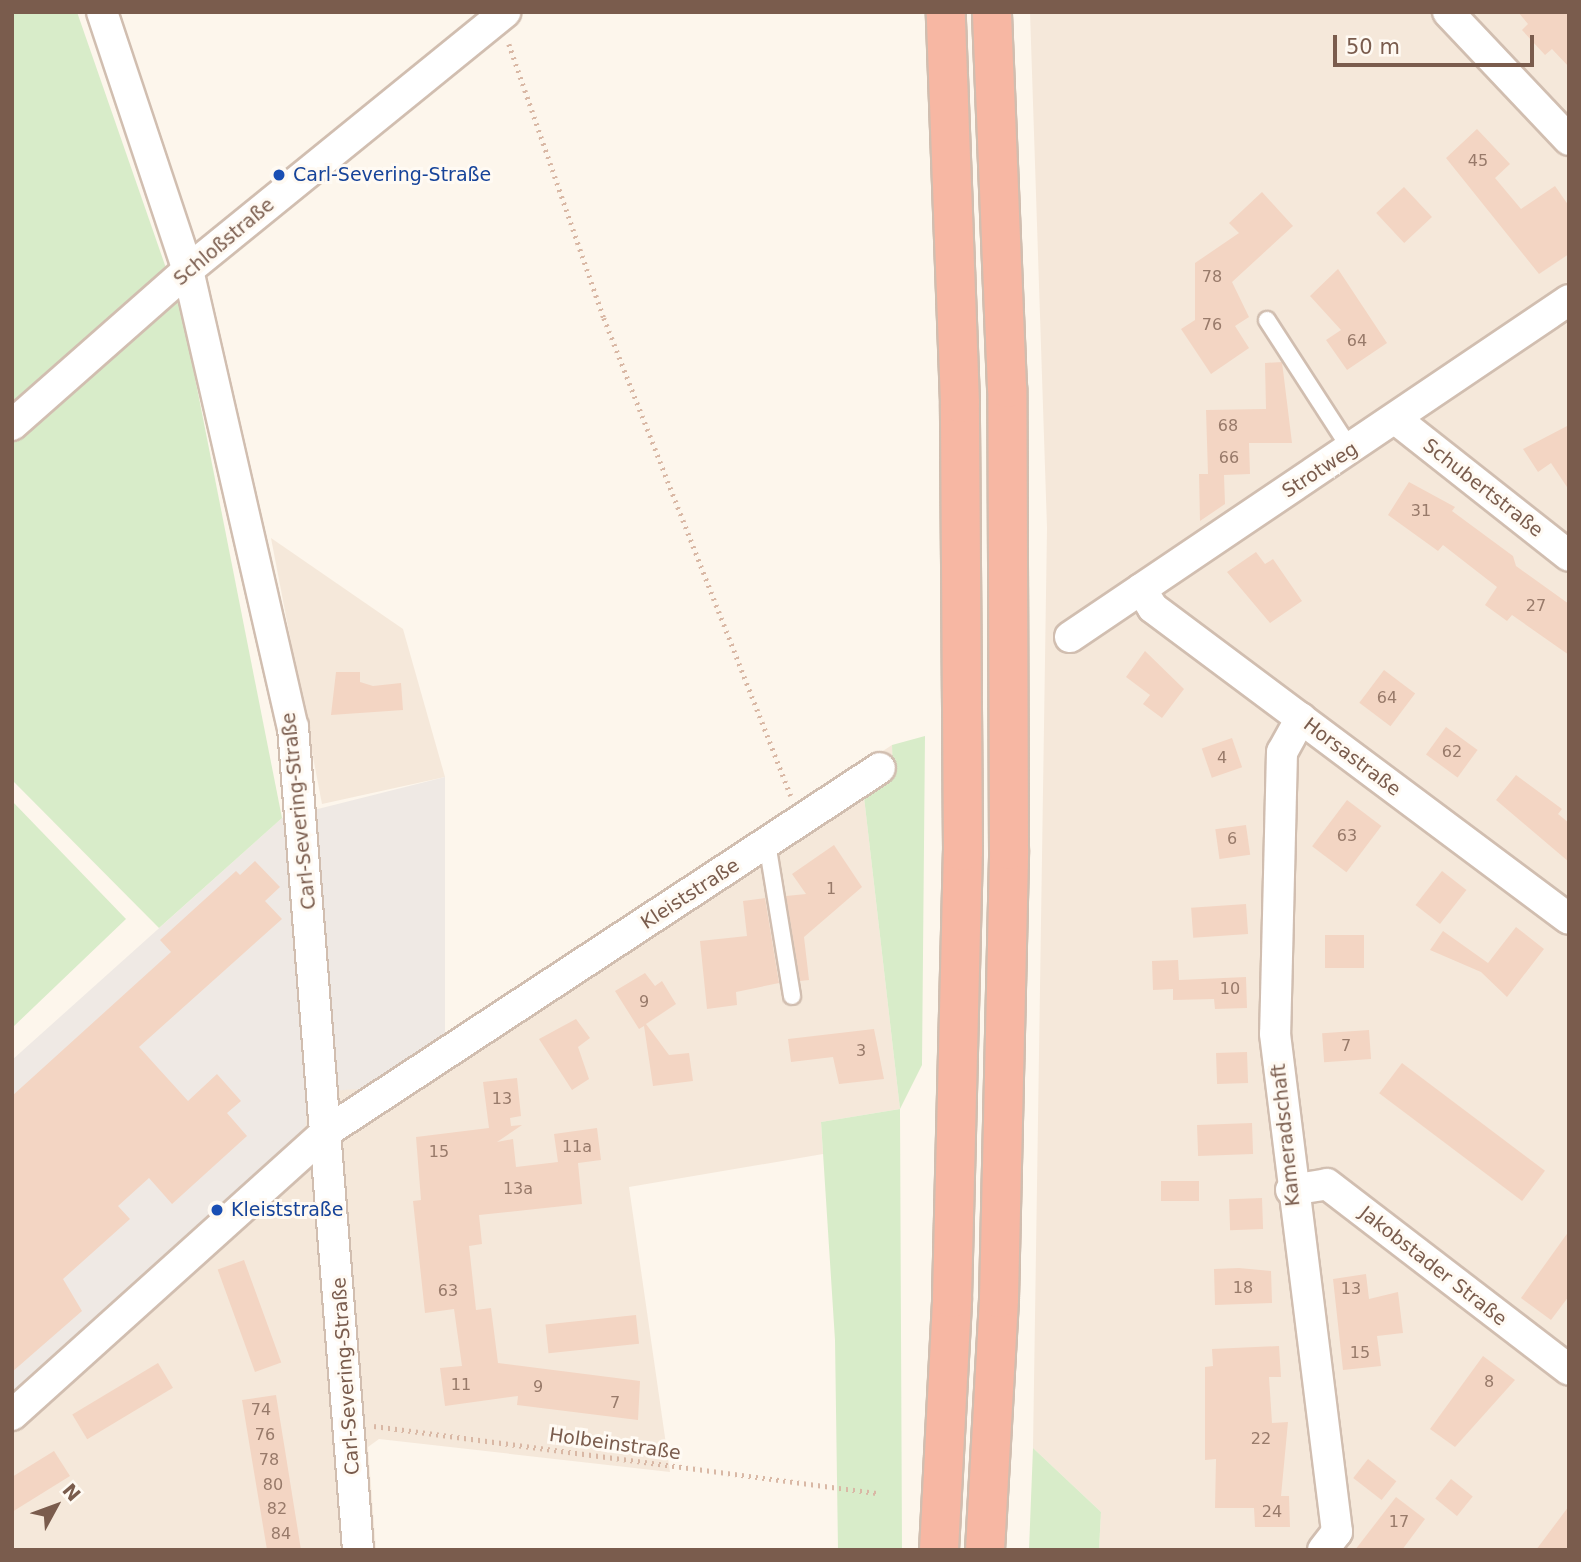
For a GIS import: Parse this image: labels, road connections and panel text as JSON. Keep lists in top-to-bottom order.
{
  "streets": {
    "street": [
      "Schloßstraße",
      "Strotweg",
      "Schubertstraße",
      "Horsastraße",
      "Carl-Severing-Straße",
      "Kleiststraße",
      "Kameradschaft",
      "Jakobstader Straße"
    ],
    "path": ["Holbeinstraße"]
  },
  "crossings": [
    ["Schloßstraße", "Carl-Severing-Straße"],
    ["Strotweg", "Schubertstraße"],
    ["Strotweg", "Horsastraße"],
    ["Horsastraße", "Kameradschaft"],
    ["Carl-Severing-Straße", "Kleiststraße"],
    ["Carl-Severing-Straße", "Holbeinstraße"],
    ["Kameradschaft", "Jakobstader Straße"]
  ],
  "places": ["Carl-Severing-Straße", "Kleiststraße"],
  "house_numbers": [
    "45",
    "78",
    "76",
    "64",
    "68",
    "66",
    "31",
    "27",
    "64",
    "62",
    "4",
    "63",
    "6",
    "1",
    "10",
    "9",
    "7",
    "3",
    "13",
    "11a",
    "15",
    "13a",
    "18",
    "13",
    "63",
    "15",
    "8",
    "11",
    "9",
    "7",
    "74",
    "76",
    "22",
    "78",
    "80",
    "82",
    "24",
    "17",
    "84"
  ],
  "scale_bar": "50 m",
  "north": "top right"
}
